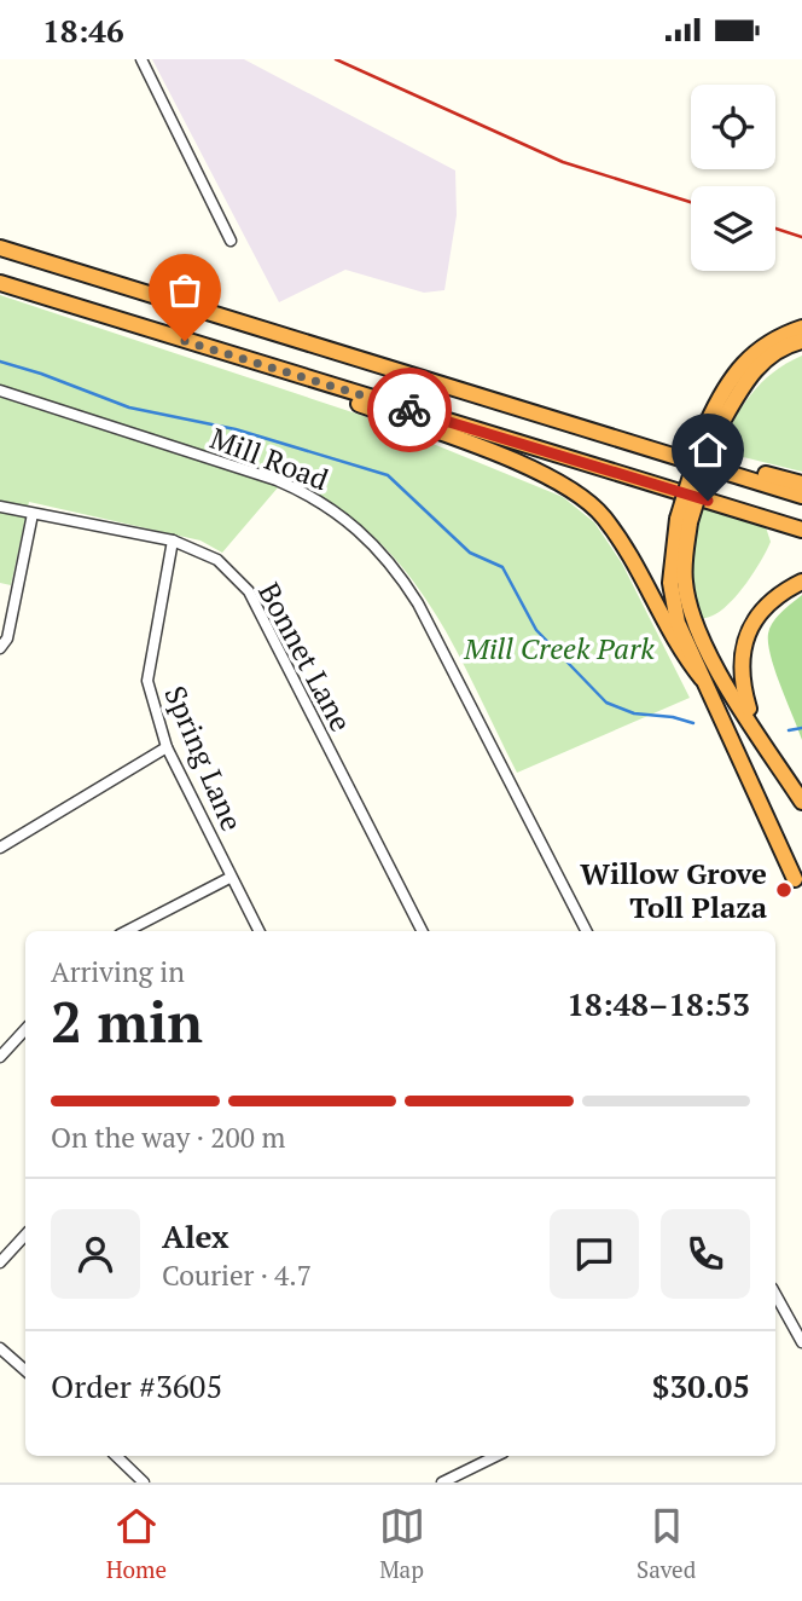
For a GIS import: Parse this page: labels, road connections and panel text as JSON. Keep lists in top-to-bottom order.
{
  "streets": {
    "street": ["Mill Road", "Bonnet Lane", "Spring Lane"]
  },
  "crossings": [
    ["Bonnet Lane", "Spring Lane"]
  ],
  "parks": ["Mill Creek Park"],
  "places": ["Willow Grove Toll Plaza"],
  "page": {
    "status": "18:46",
    "heading": ["2 min", "Arriving in", "18:48–18:53"],
    "panel": [
      "Alex",
      "Courier · 4.7",
      "Order #3605",
      "$30.05"
    ],
    "bar": "On the way · 200 m",
    "tabs": ["Home", "Map", "Saved"]
  }
}
